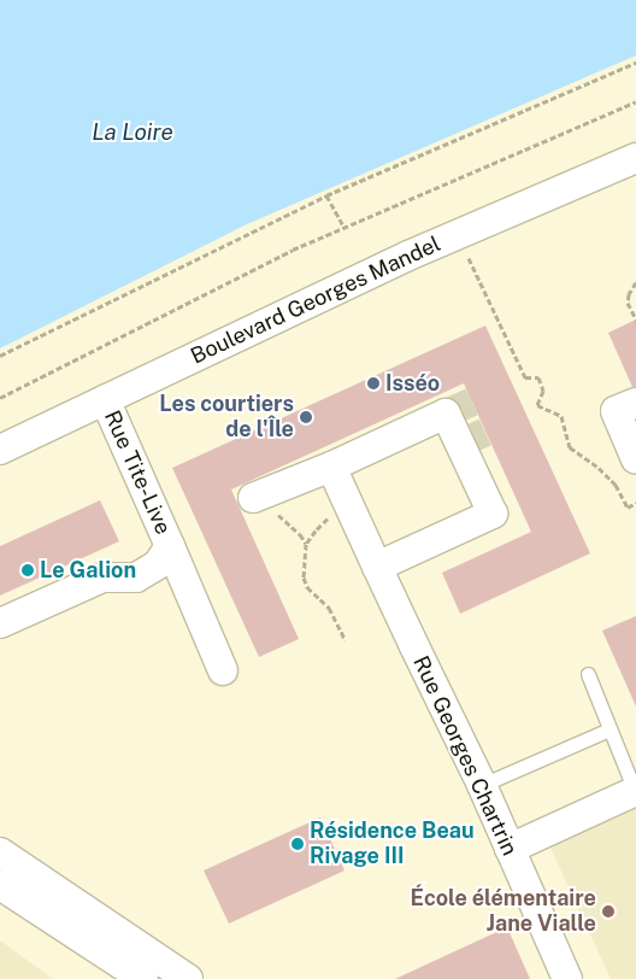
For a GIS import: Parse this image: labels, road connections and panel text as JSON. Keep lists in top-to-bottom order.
{
  "streets": {
    "street": ["Boulevard Georges Mandel", "Rue Tite-Live", "Rue Georges Chartrin"]
  },
  "crossings": [
    ["Boulevard Georges Mandel", "Rue Tite-Live"]
  ],
  "water": ["La Loire"],
  "places": [
    "Isséo",
    "Les courtiers de l'Île",
    "Le Galion",
    "Résidence Beau Rivage III",
    "École élémentaire Jane Vialle"
  ]
}
